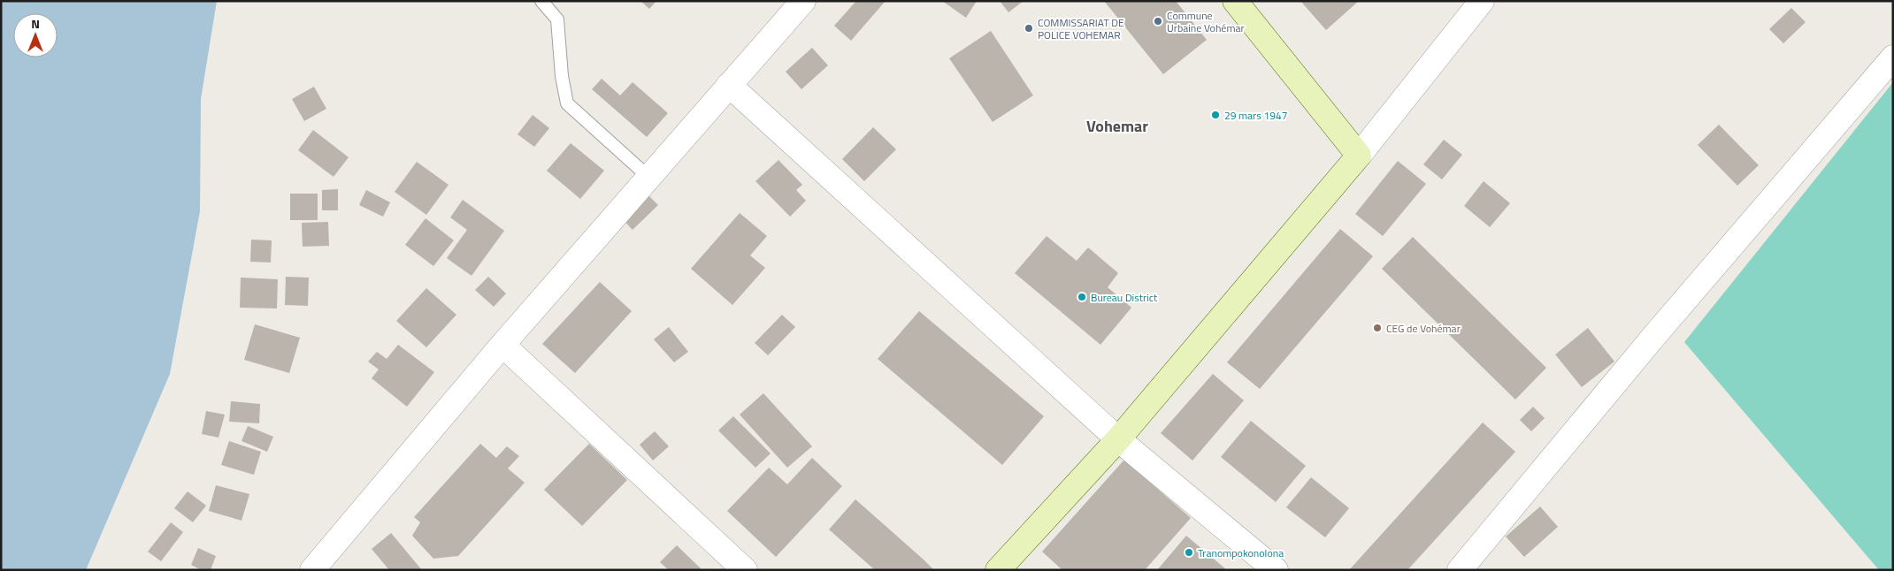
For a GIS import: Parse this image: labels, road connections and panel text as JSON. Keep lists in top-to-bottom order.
{
  "districts": ["Vohemar"],
  "places": [
    "Commune Urbaine Vohémar",
    "COMMISSARIAT DE POLICE VOHEMAR",
    "29 mars 1947",
    "Bureau District",
    "CEG de Vohémar",
    "Tranompokonolona"
  ],
  "north": "top"
}
